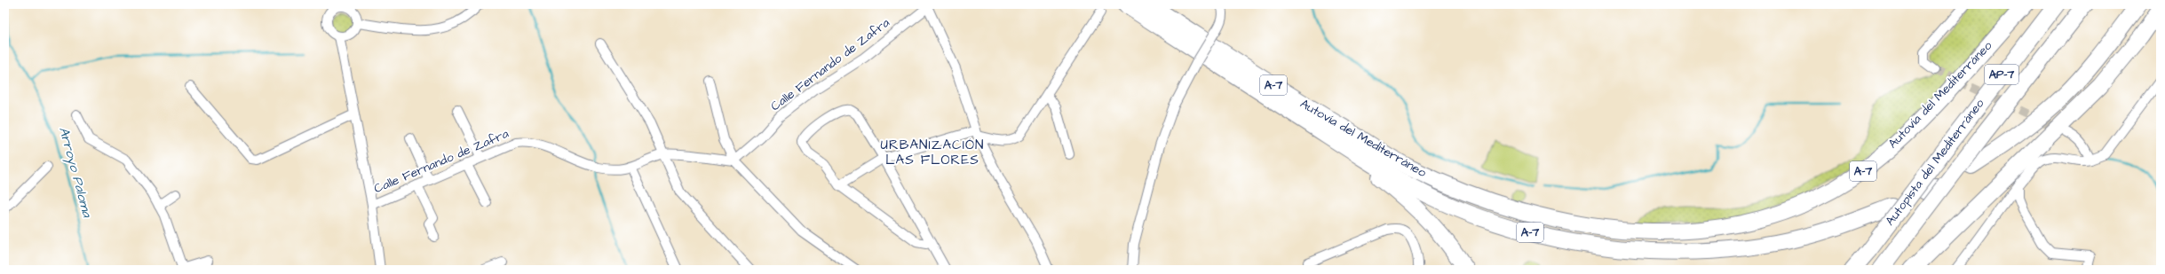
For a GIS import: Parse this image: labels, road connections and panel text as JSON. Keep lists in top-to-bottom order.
{
  "streets": {
    "highway": [
      "AP-7",
      "A-7",
      "Autovía del Mediterráneo",
      "Autopista del Mediterráneo"
    ],
    "street": ["Calle Fernando de Zafra"]
  },
  "districts": ["URBANIZACIÓN LAS FLORES"],
  "water": ["Arroyo Paloma"]
}
